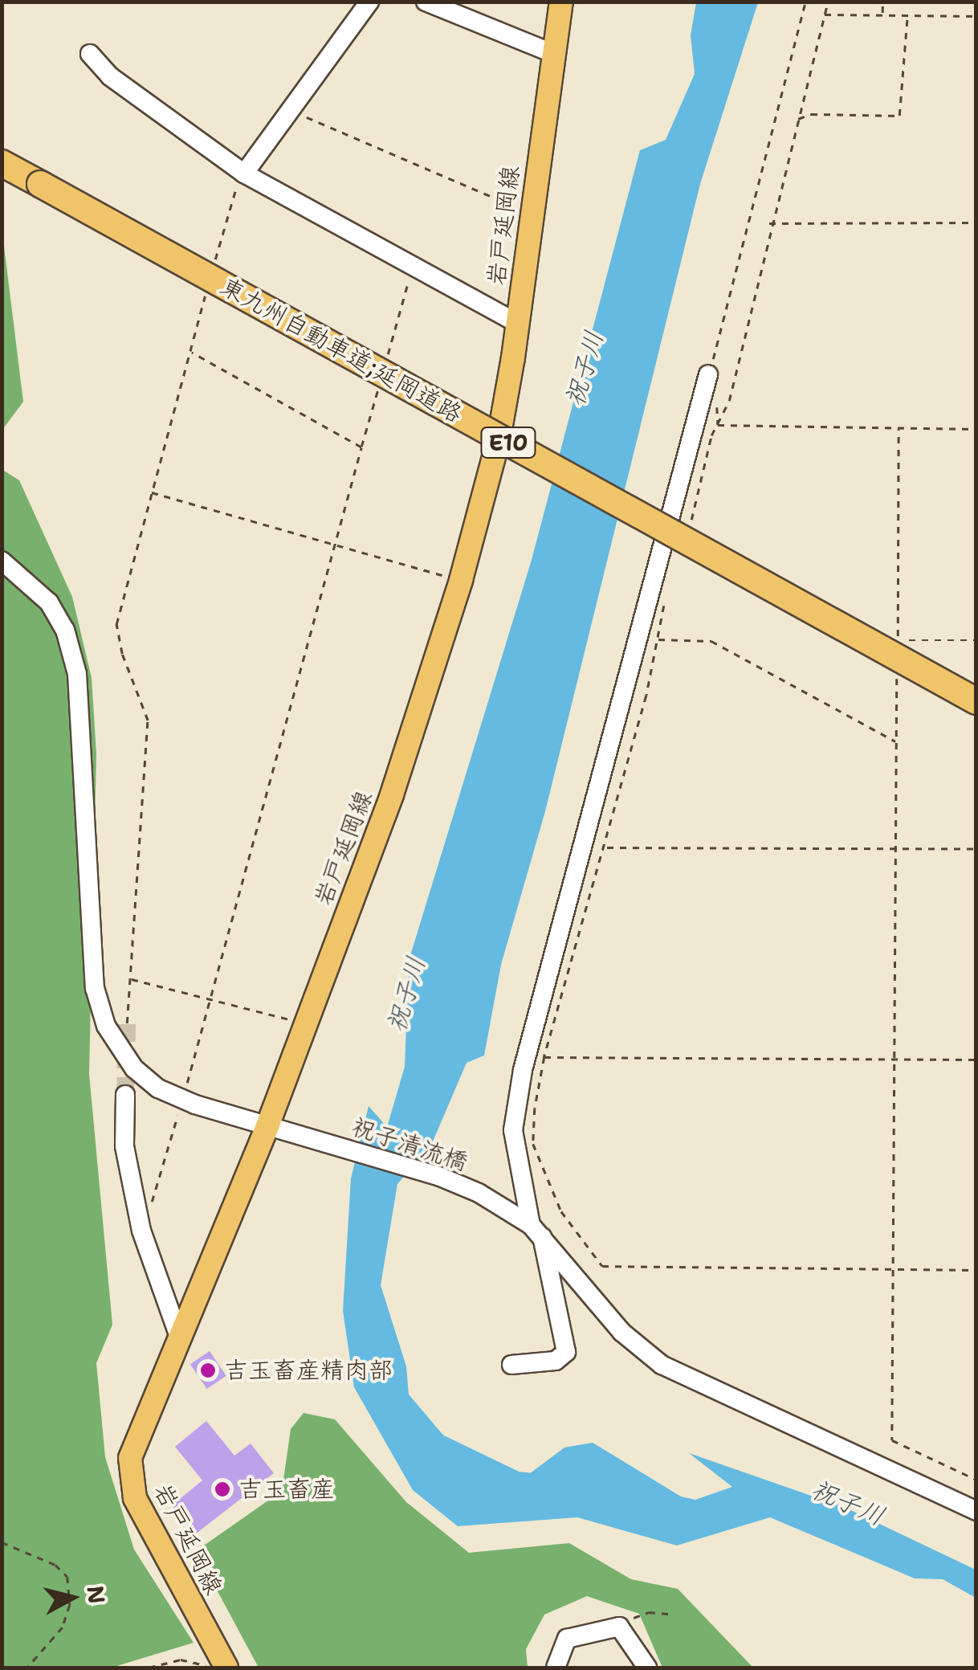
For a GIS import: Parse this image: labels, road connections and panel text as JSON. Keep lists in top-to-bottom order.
{
  "streets": {
    "highway": ["東九州自動車道;延岡道路", "E10"],
    "main road": ["岩戸延岡線"],
    "street": ["祝子清流橋"]
  },
  "crossings": [
    ["岩戸延岡線", "祝子清流橋"]
  ],
  "water": ["祝子川"],
  "places": ["吉玉畜産精肉部", "吉玉畜産"],
  "north": "right"
}
